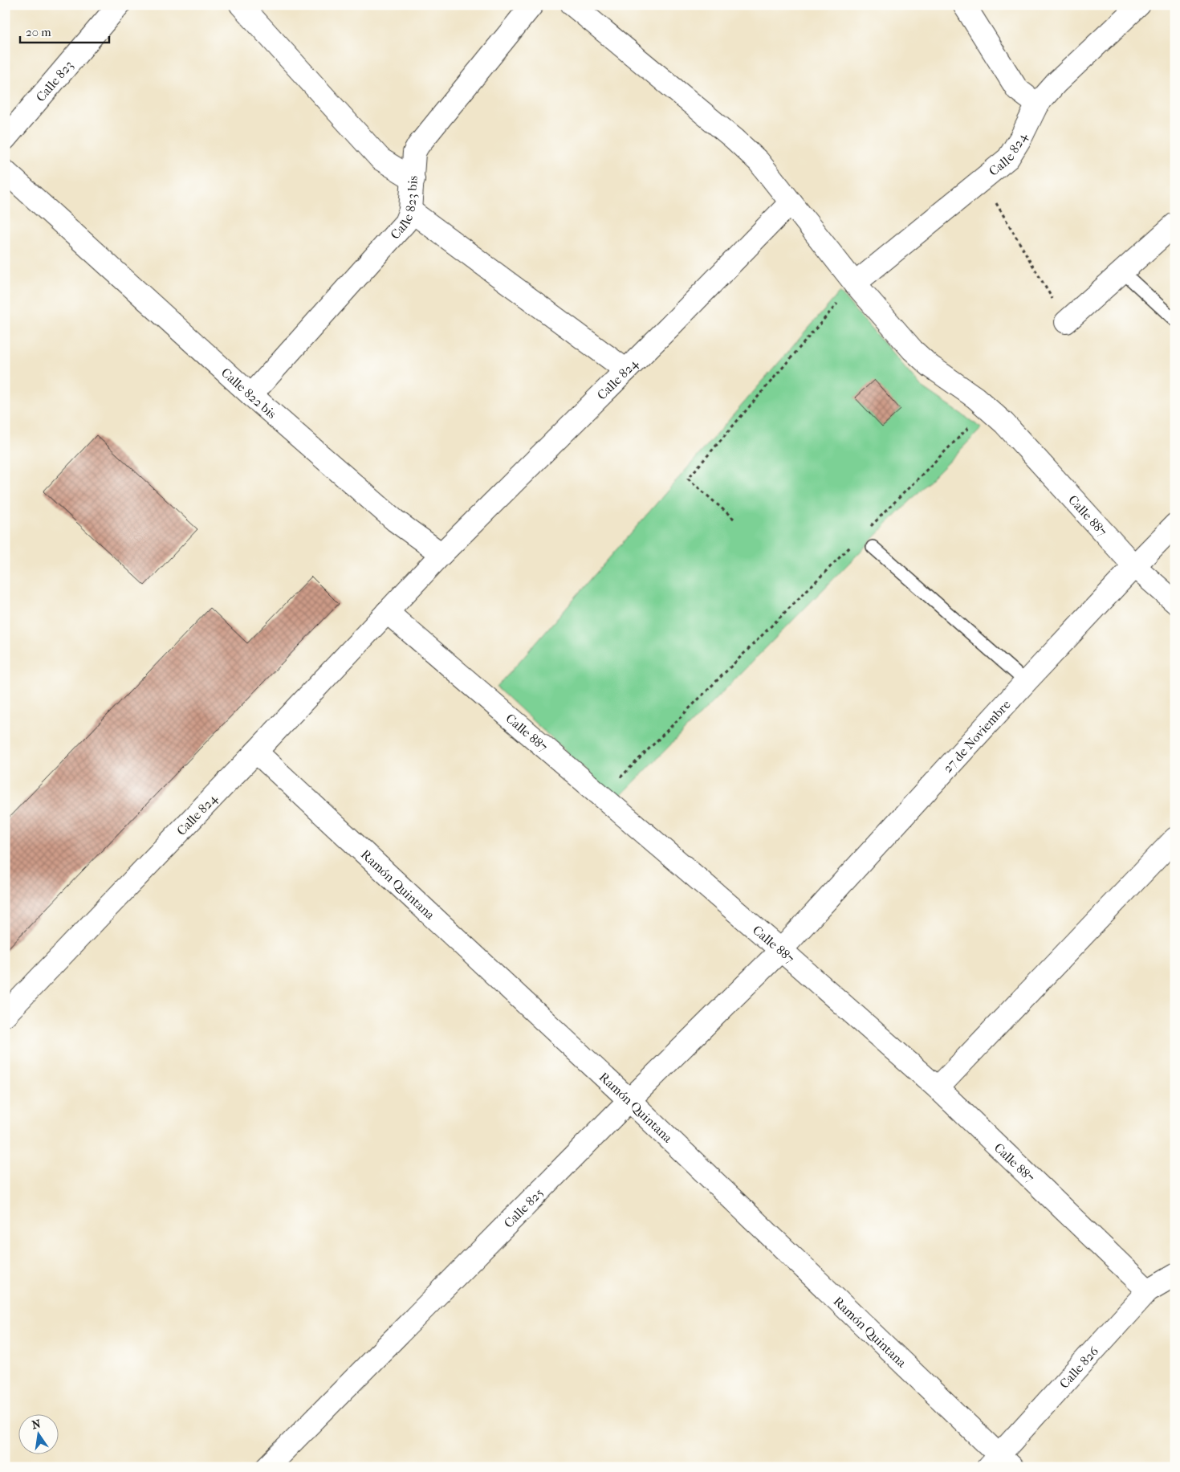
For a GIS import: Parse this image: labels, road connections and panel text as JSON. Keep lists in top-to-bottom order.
{
  "streets": {
    "street": [
      "Calle 823",
      "Calle 824",
      "Calle 823 bis",
      "Calle 822 bis",
      "Calle 887",
      "27 de Noviembre",
      "Ramón Quintana",
      "Calle 825",
      "Calle 826"
    ]
  },
  "crossings": [
    ["Calle 824", "Calle 822 bis"],
    ["Calle 824", "Calle 887"],
    ["Calle 824", "Ramón Quintana"],
    ["Calle 823 bis", "Calle 822 bis"],
    ["Calle 887", "27 de Noviembre"],
    ["Calle 887", "Calle 825"],
    ["Calle 887", "Calle 826"],
    ["27 de Noviembre", "Calle 825"],
    ["Ramón Quintana", "Calle 825"],
    ["Ramón Quintana", "Calle 826"]
  ],
  "scale_bar": "20 m",
  "north": "top"
}
